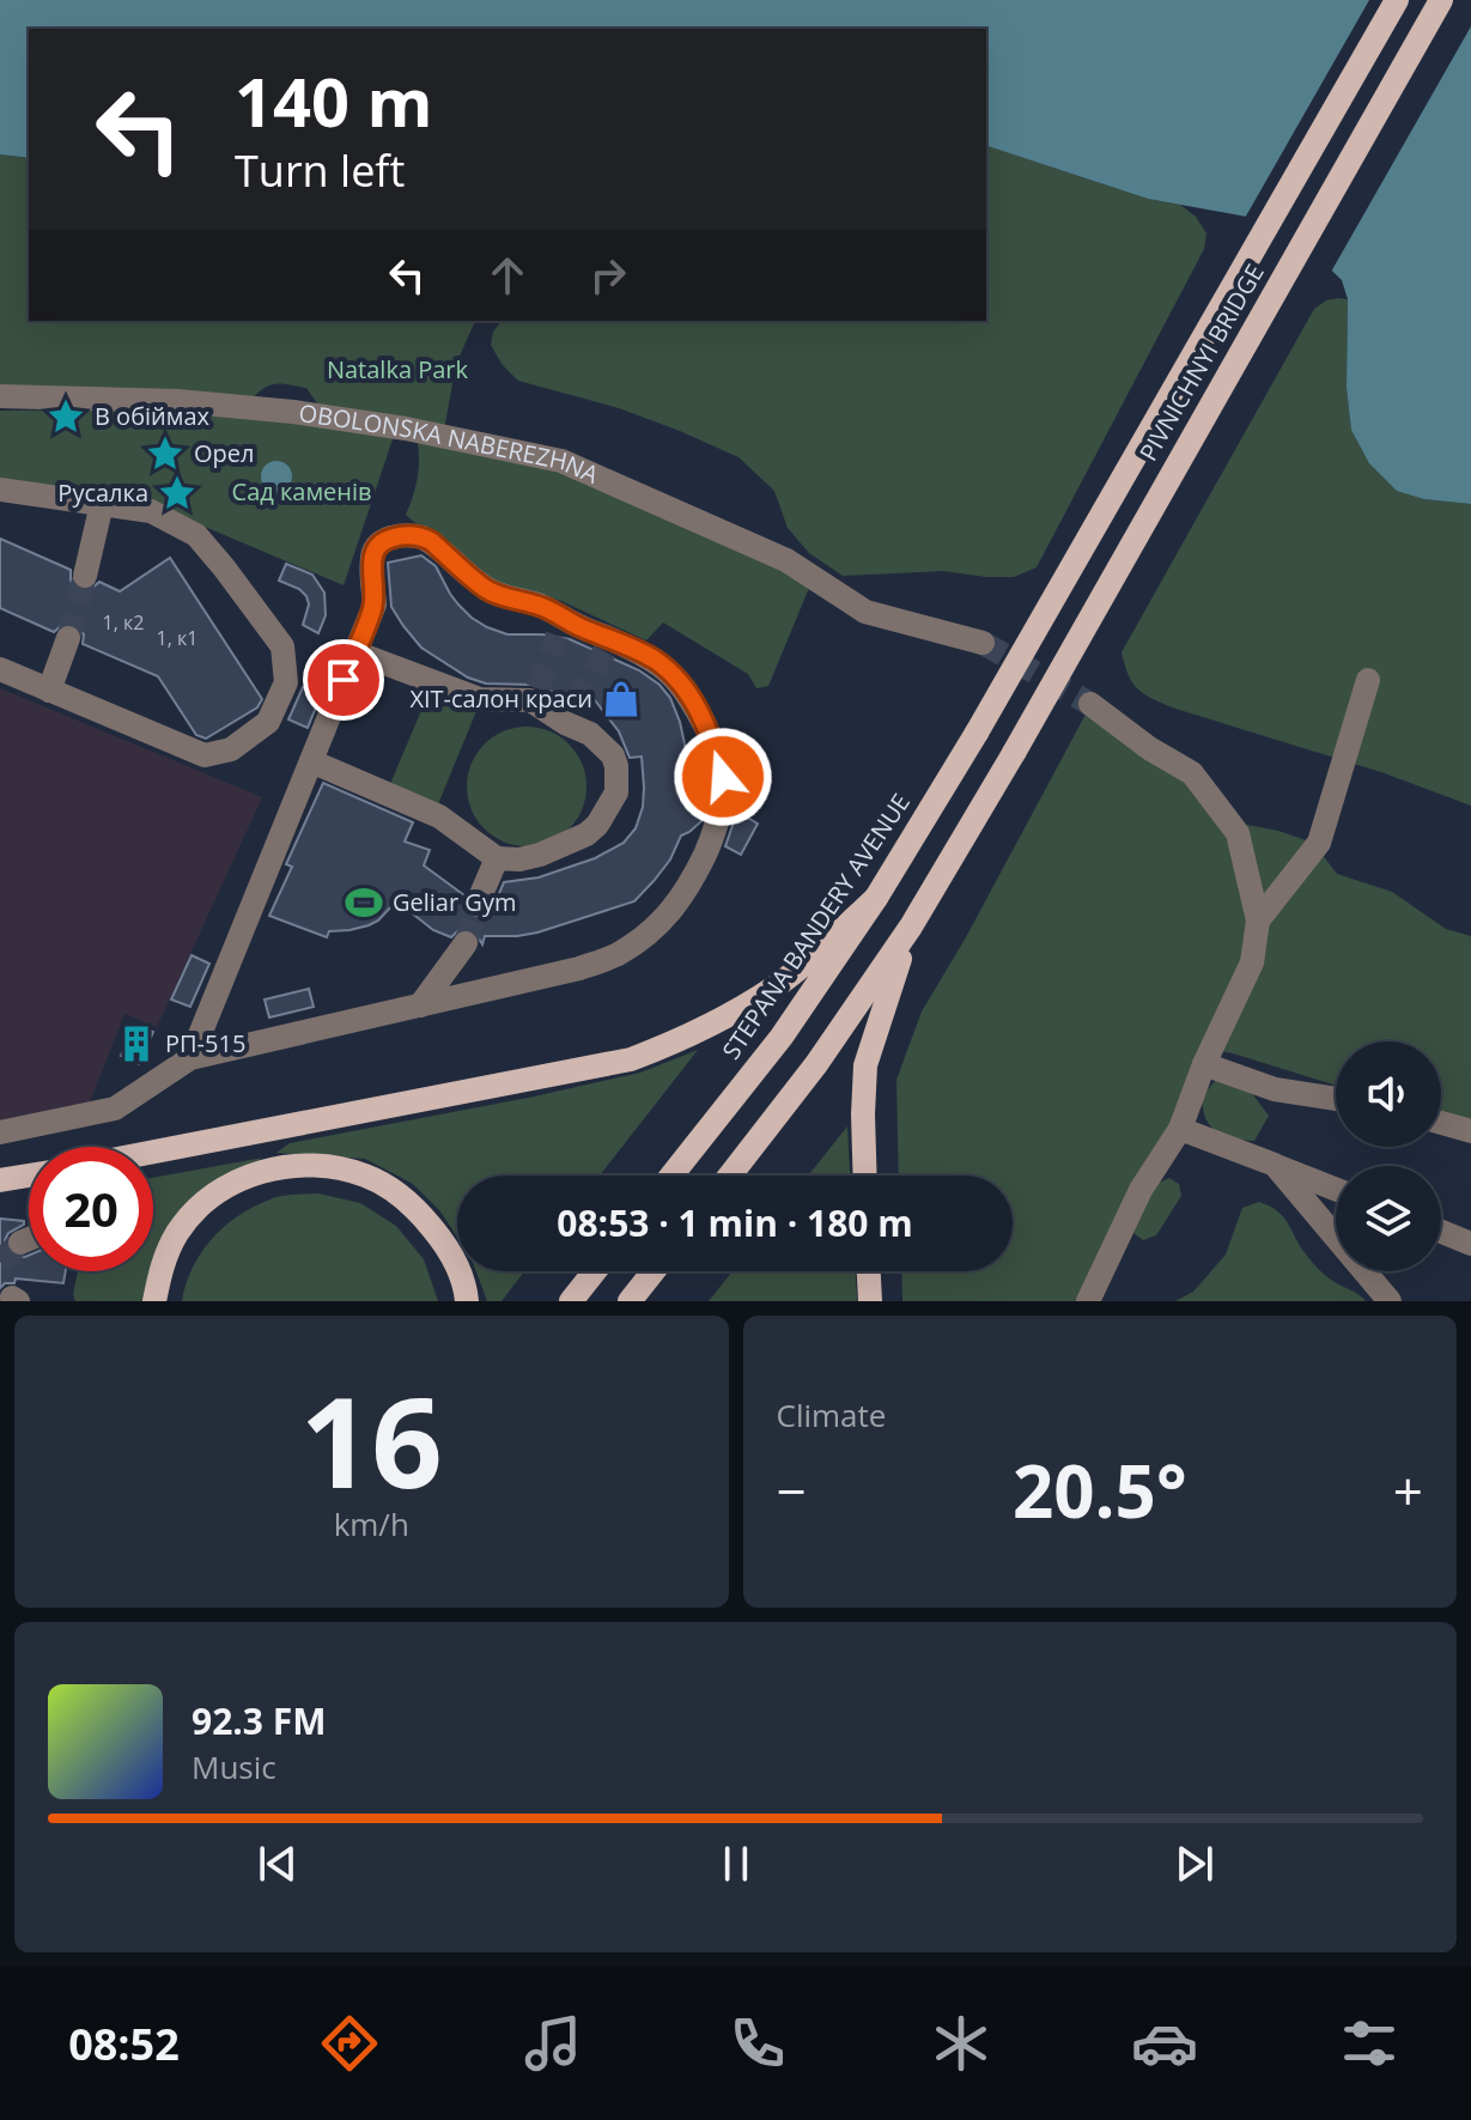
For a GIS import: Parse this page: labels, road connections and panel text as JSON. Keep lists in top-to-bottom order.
{
  "streets": {
    "main road": ["PIVNICHNYI BRIDGE", "STEPANA BANDERY AVENUE"],
    "street": ["OBOLONSKA NABEREZHNA"]
  },
  "crossings": [
    ["PIVNICHNYI BRIDGE", "STEPANA BANDERY AVENUE"]
  ],
  "parks": ["Natalka Park", "Сад каменів"],
  "places": {
    "place": ["В обіймах", "Орел", "Русалка"],
    "shop": ["ХІТ-салон краси"],
    "sports": ["Geliar Gym"],
    "building": ["РП-515"]
  },
  "house_numbers": ["1, к2", "1, к1"],
  "page": {
    "turn": ["140 m", "Turn left"],
    "limit": "20",
    "trip": "08:53 · 1 min · 180 m",
    "tile": [
      ["16", "km/h"],
      "Climate"
    ],
    "heat": ["−", "20.5°", "+"],
    "song": ["92.3 FM", "Music"],
    "tabs": "08:52"
  }
}
